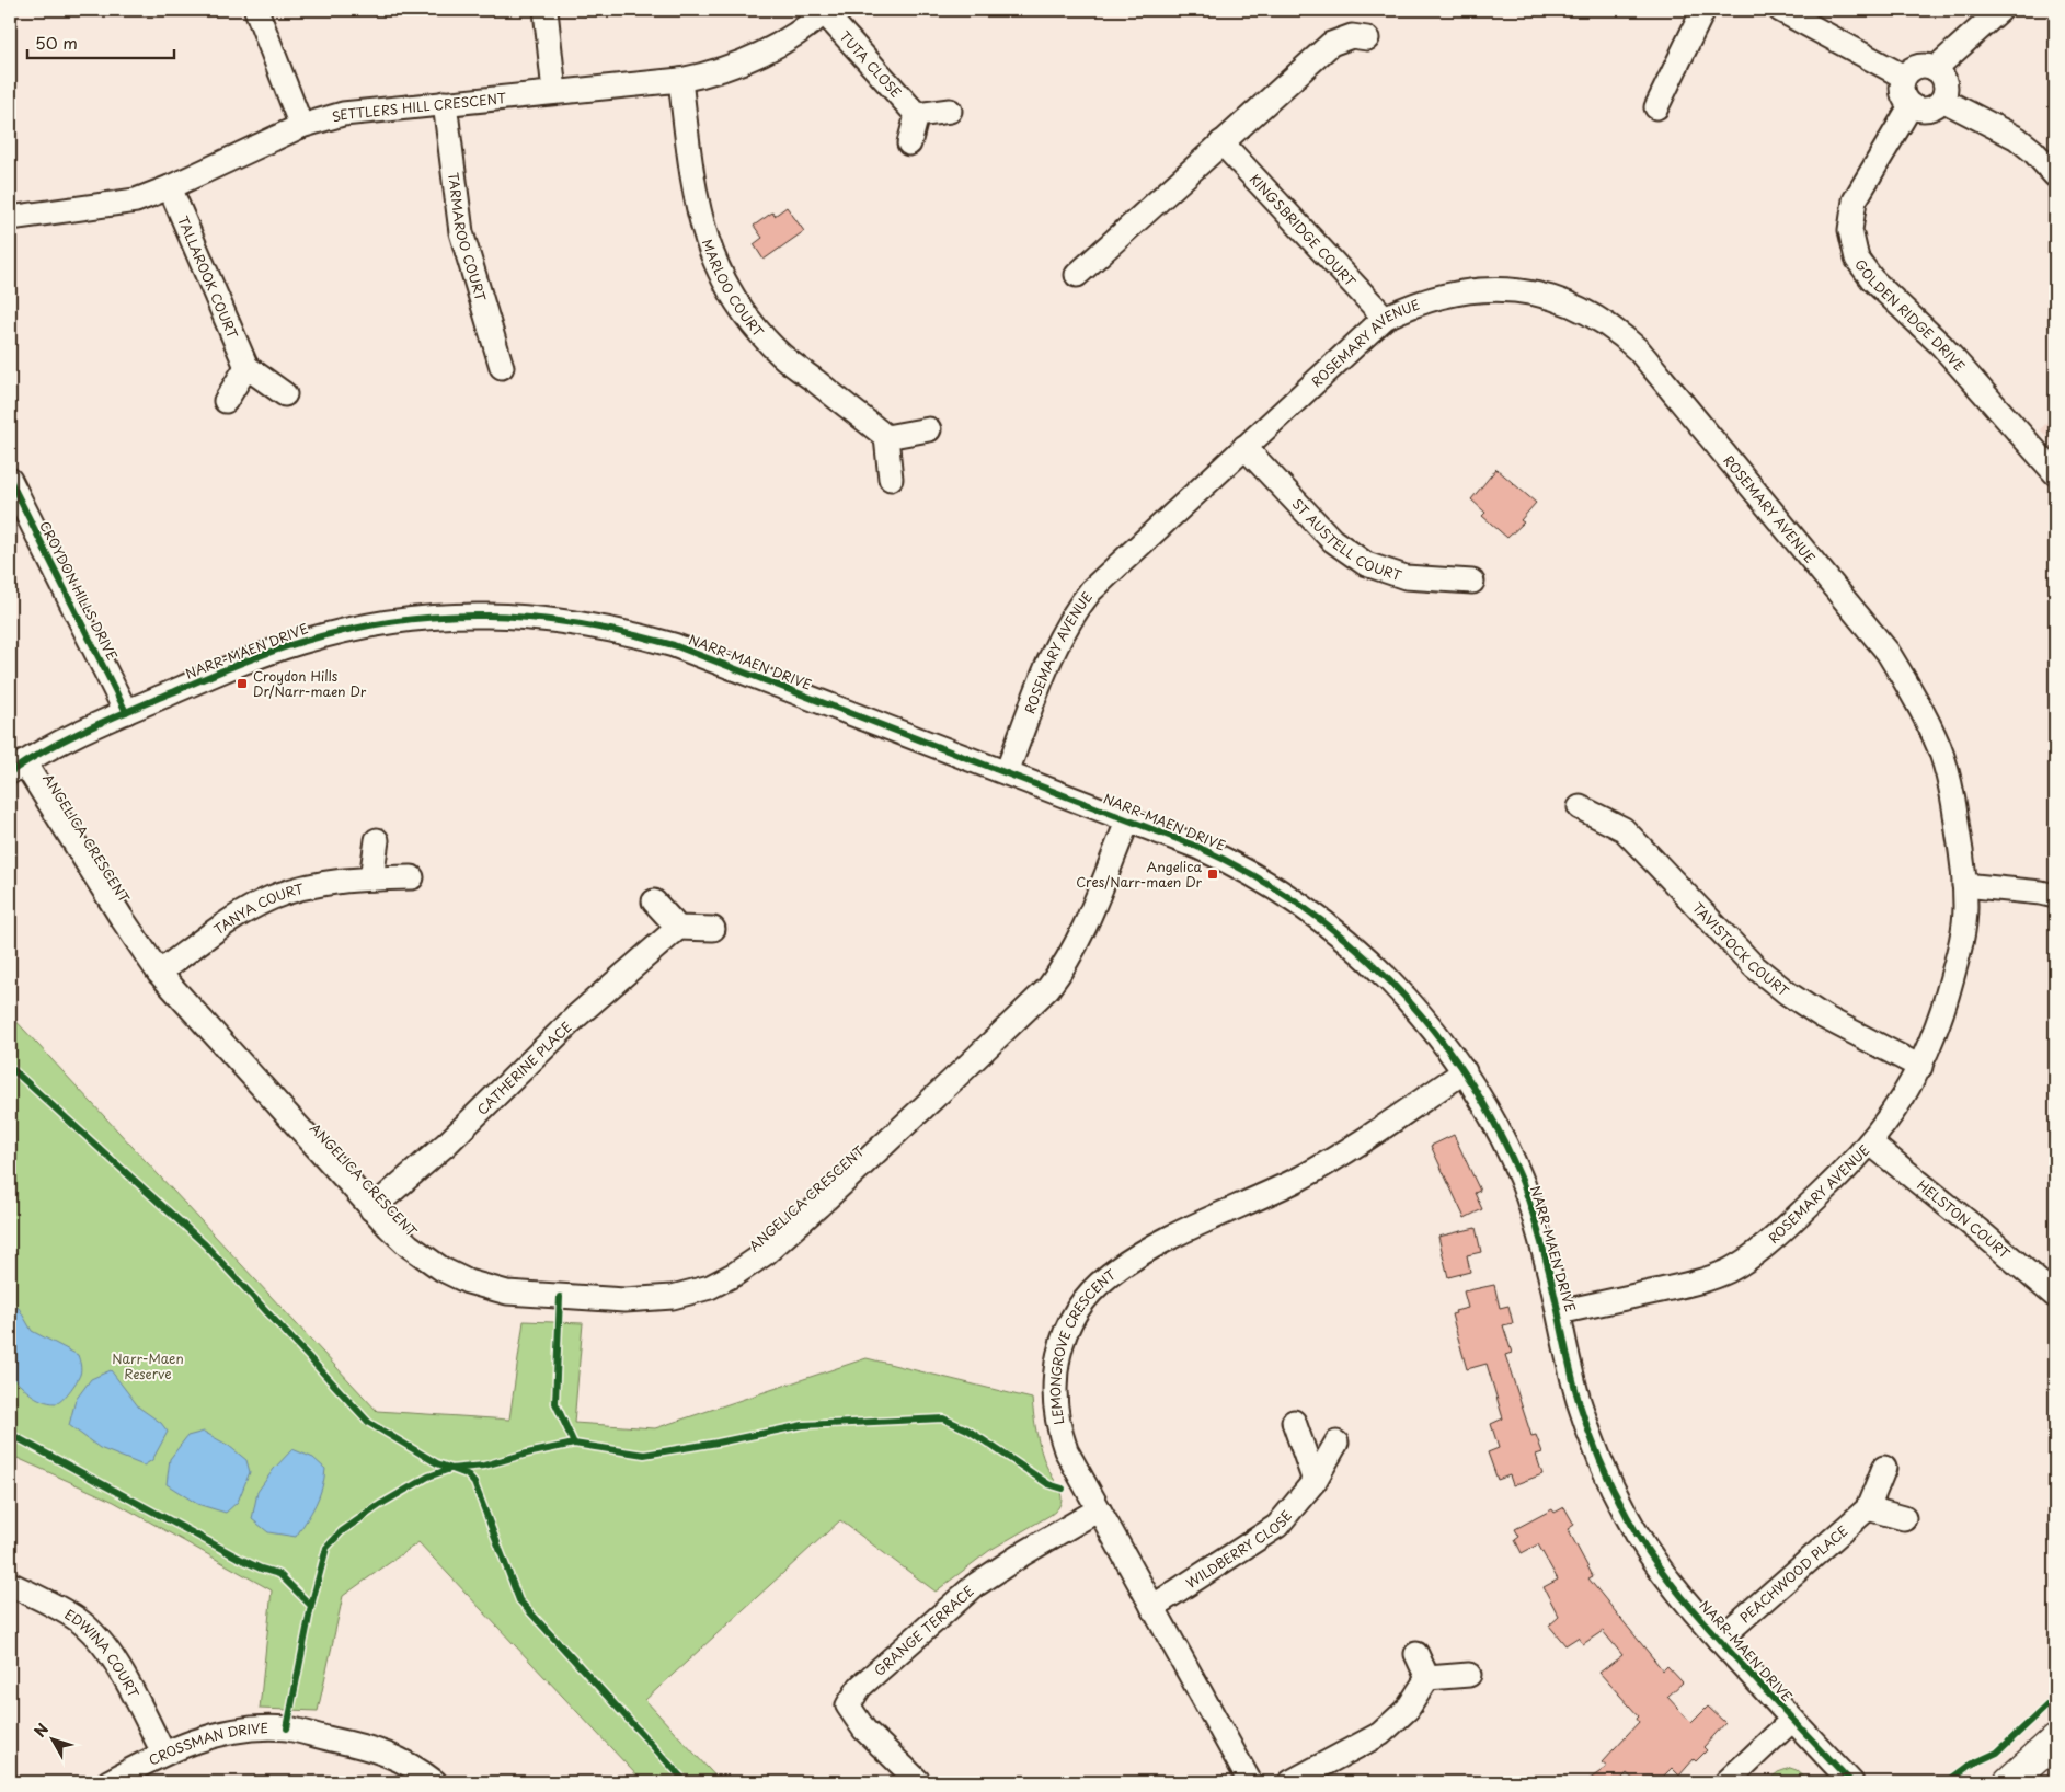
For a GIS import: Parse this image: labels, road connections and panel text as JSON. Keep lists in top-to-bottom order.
{
  "streets": {
    "street": [
      "TUTA CLOSE",
      "SETTLERS HILL CRESCENT",
      "KINGSBRIDGE COURT",
      "TARMAROO COURT",
      "TALLAROOK COURT",
      "MARLOO COURT",
      "GOLDEN RIDGE DRIVE",
      "ROSEMARY AVENUE",
      "ST AUSTELL COURT",
      "CROYDON HILLS DRIVE",
      "NARR-MAEN DRIVE",
      "ANGELICA CRESCENT",
      "TANYA COURT",
      "TAVISTOCK COURT",
      "CATHERINE PLACE",
      "HELSTON COURT",
      "LEMONGROVE CRESCENT",
      "WILDBERRY CLOSE",
      "PEACHWOOD PLACE",
      "GRANGE TERRACE",
      "EDWINA COURT",
      "CROSSMAN DRIVE"
    ]
  },
  "crossings": [
    ["TUTA CLOSE", "SETTLERS HILL CRESCENT"],
    ["SETTLERS HILL CRESCENT", "TARMAROO COURT"],
    ["SETTLERS HILL CRESCENT", "TALLAROOK COURT"],
    ["SETTLERS HILL CRESCENT", "MARLOO COURT"],
    ["KINGSBRIDGE COURT", "ROSEMARY AVENUE"],
    ["ROSEMARY AVENUE", "ST AUSTELL COURT"],
    ["ROSEMARY AVENUE", "NARR-MAEN DRIVE"],
    ["ROSEMARY AVENUE", "TAVISTOCK COURT"],
    ["ROSEMARY AVENUE", "HELSTON COURT"],
    ["CROYDON HILLS DRIVE", "NARR-MAEN DRIVE"],
    ["NARR-MAEN DRIVE", "ANGELICA CRESCENT"],
    ["NARR-MAEN DRIVE", "LEMONGROVE CRESCENT"],
    ["NARR-MAEN DRIVE", "PEACHWOOD PLACE"],
    ["ANGELICA CRESCENT", "TANYA COURT"],
    ["ANGELICA CRESCENT", "CATHERINE PLACE"],
    ["LEMONGROVE CRESCENT", "WILDBERRY CLOSE"],
    ["LEMONGROVE CRESCENT", "GRANGE TERRACE"],
    ["EDWINA COURT", "CROSSMAN DRIVE"]
  ],
  "parks": ["Narr-Maen Reserve"],
  "places": {
    "transit": ["Croydon Hills Dr/Narr-maen Dr", "Angelica Cres/Narr-maen Dr"]
  },
  "scale_bar": "50 m",
  "north": "top left"
}
